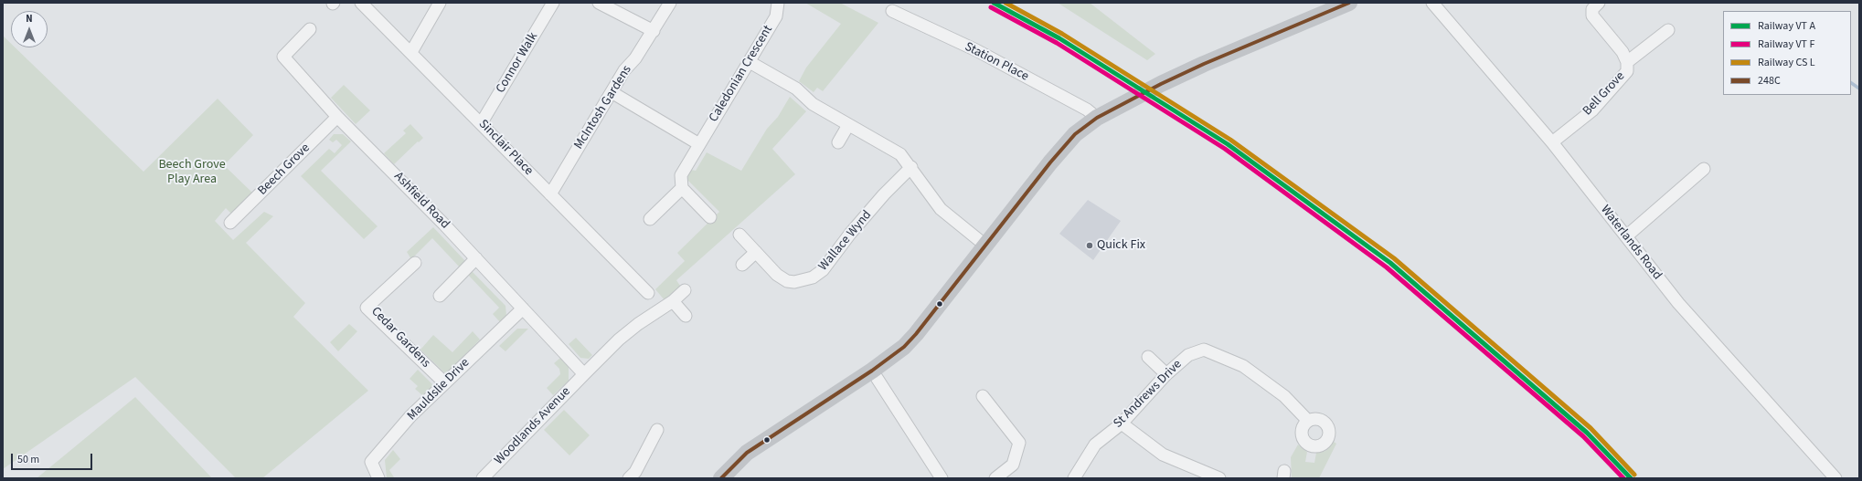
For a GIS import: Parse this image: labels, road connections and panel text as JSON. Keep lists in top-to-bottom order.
{
  "streets": {
    "street": [
      "Station Place",
      "Connor Walk",
      "Caledonian Crescent",
      "Bell Grove",
      "McIntosh Gardens",
      "Sinclair Place",
      "Beech Grove",
      "Ashfield Road",
      "Wallace Wynd",
      "Waterlands Road",
      "Cedar Gardens",
      "Mauldslie Drive",
      "St Andrews Drive",
      "Woodlands Avenue"
    ]
  },
  "crossings": [
    ["Connor Walk", "Sinclair Place"],
    ["Bell Grove", "Waterlands Road"],
    ["McIntosh Gardens", "Sinclair Place"],
    ["Beech Grove", "Ashfield Road"],
    ["Ashfield Road", "Mauldslie Drive"],
    ["Ashfield Road", "Woodlands Avenue"],
    ["Cedar Gardens", "Mauldslie Drive"]
  ],
  "parks": ["Beech Grove Play Area"],
  "places": ["Quick Fix"],
  "lines": ["transit line 248C"],
  "legend": [
    "Railway VT A",
    "Railway VT F",
    "Railway CS L",
    "248C"
  ],
  "scale_bar": "50 m",
  "north": "top"
}
